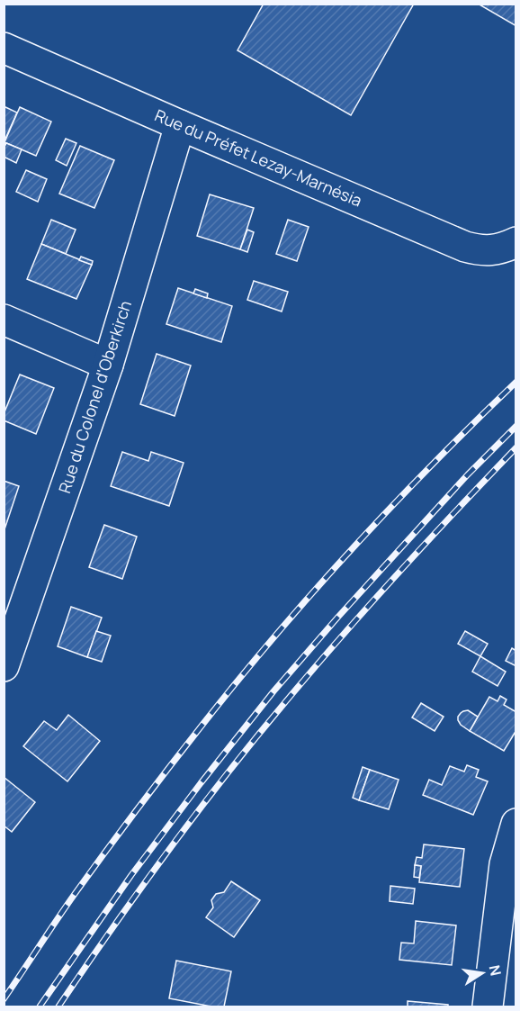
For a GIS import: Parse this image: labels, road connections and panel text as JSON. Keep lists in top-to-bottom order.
{
  "streets": {
    "street": ["Rue du Préfet Lezay-Marnésia", "Rue du Colonel d'Oberkirch"]
  },
  "crossings": [
    ["Rue du Préfet Lezay-Marnésia", "Rue du Colonel d'Oberkirch"]
  ],
  "north": "right"
}
